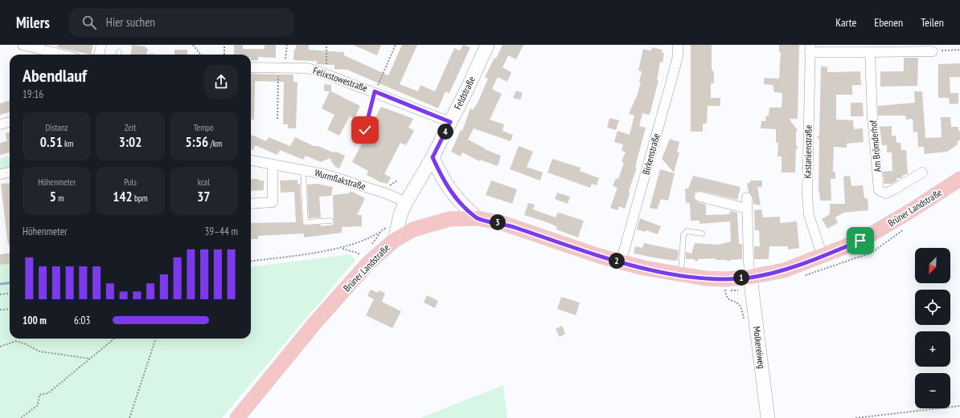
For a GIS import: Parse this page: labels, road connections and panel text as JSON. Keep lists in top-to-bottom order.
{
  "streets": {
    "main road": ["Brüner Landstraße"],
    "street": [
      "Felixstowestraße",
      "Feldstraße",
      "Am Brömderhof",
      "Kastanienstraße",
      "Birkenstraße",
      "Wurmflakstraße",
      "Molkereiweg"
    ]
  },
  "crossings": [
    ["Felixstowestraße", "Feldstraße"],
    ["Feldstraße", "Wurmflakstraße"],
    ["Feldstraße", "Brüner Landstraße"],
    ["Kastanienstraße", "Brüner Landstraße"],
    ["Birkenstraße", "Brüner Landstraße"],
    ["Brüner Landstraße", "Molkereiweg"]
  ],
  "north": "bottom left",
  "page": {
    "header": "Milers",
    "search": "Hier suchen",
    "nav": ["Karte", "Ebenen", "Teilen"],
    "heading": ["Abendlauf", "19:16"],
    "stats": [
      ["Distanz", "0.51 km"],
      ["Zeit", "3:02"],
      ["Tempo", "5:56 /km"],
      ["Höhenmeter", "5 m"],
      ["Puls", "142 bpm"],
      ["kcal", "37"]
    ],
    "pins": [
      "4",
      "3",
      "2",
      "1"
    ],
    "chart": ["Höhenmeter", "39–44 m"],
    "map_buttons": ["+", "−"],
    "list": [
      {
        "name": "100 m",
        "note": "6:03"
      }
    ]
  }
}
